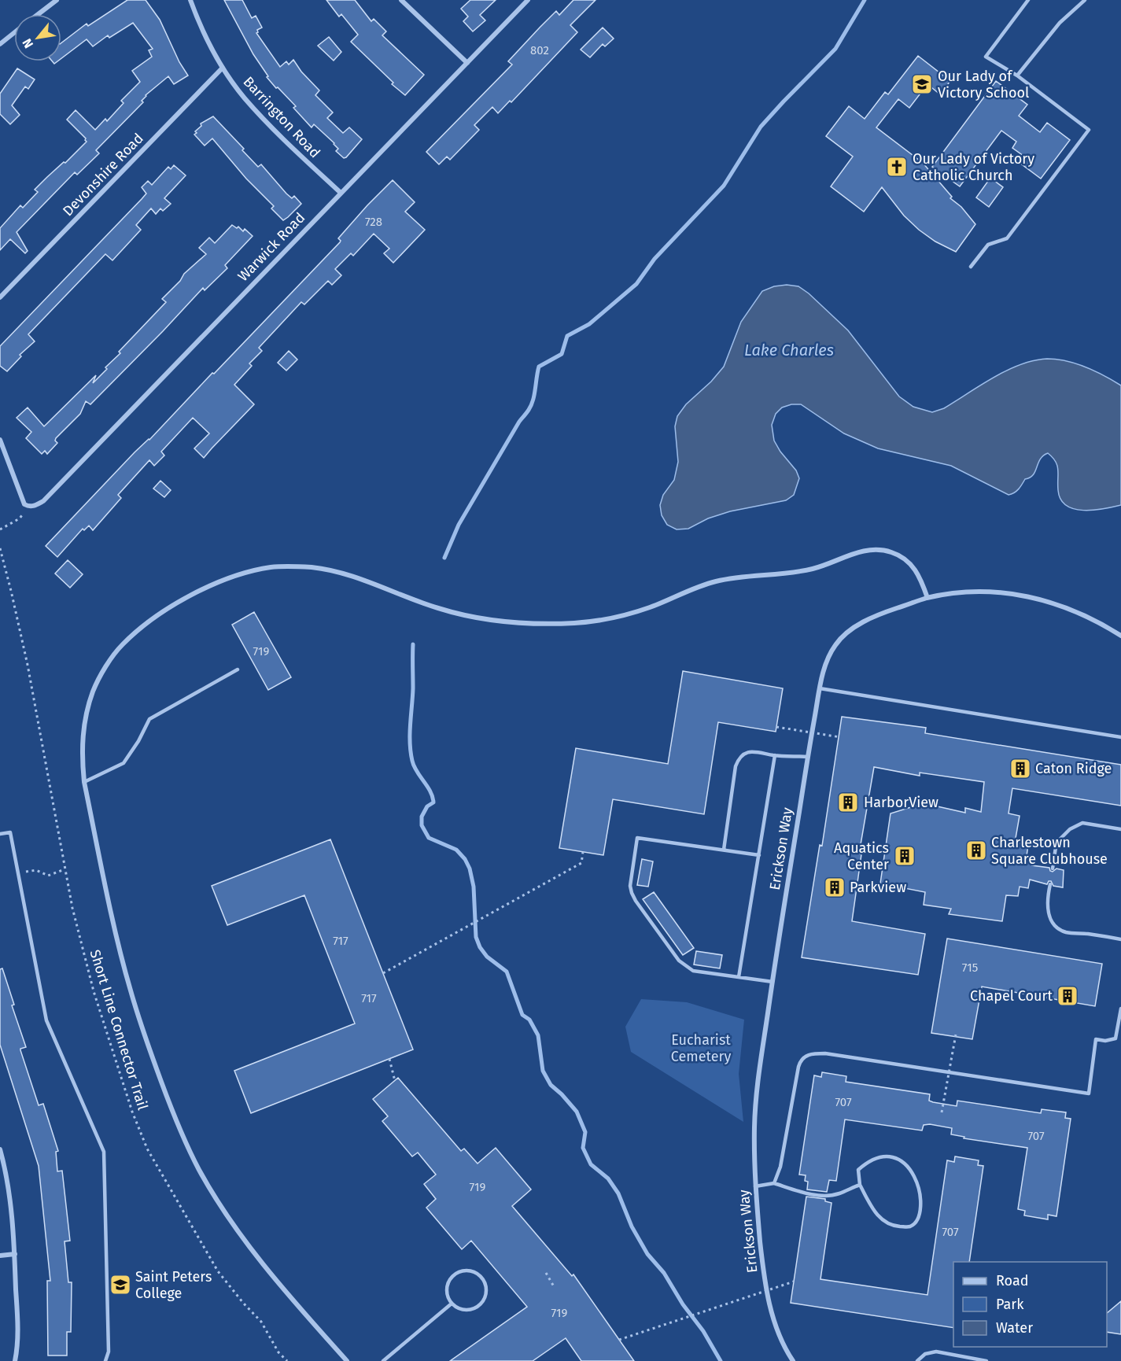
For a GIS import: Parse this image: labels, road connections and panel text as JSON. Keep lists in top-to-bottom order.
{
  "streets": {
    "street": [
      "Barrington Road",
      "Devonshire Road",
      "Warwick Road",
      "Erickson Way"
    ],
    "path": ["Short Line Connector Trail"]
  },
  "crossings": [
    ["Barrington Road", "Devonshire Road"],
    ["Barrington Road", "Warwick Road"]
  ],
  "water": ["Lake Charles"],
  "parks": ["Eucharist Cemetery"],
  "places": {
    "school or university": ["Our Lady of Victory School", "Saint Peters College"],
    "church": ["Our Lady of Victory Catholic Church"],
    "building": [
      "Caton Ridge",
      "HarborView",
      "Charlestown Square Clubhouse",
      "Aquatics Center",
      "Parkview",
      "Chapel Court"
    ]
  },
  "house_numbers": [
    "802",
    "728",
    "719",
    "717",
    "715",
    "717",
    "707",
    "707",
    "719",
    "707",
    "719"
  ],
  "legend": ["Road", "Park", "Water"],
  "north": "bottom left"
}
